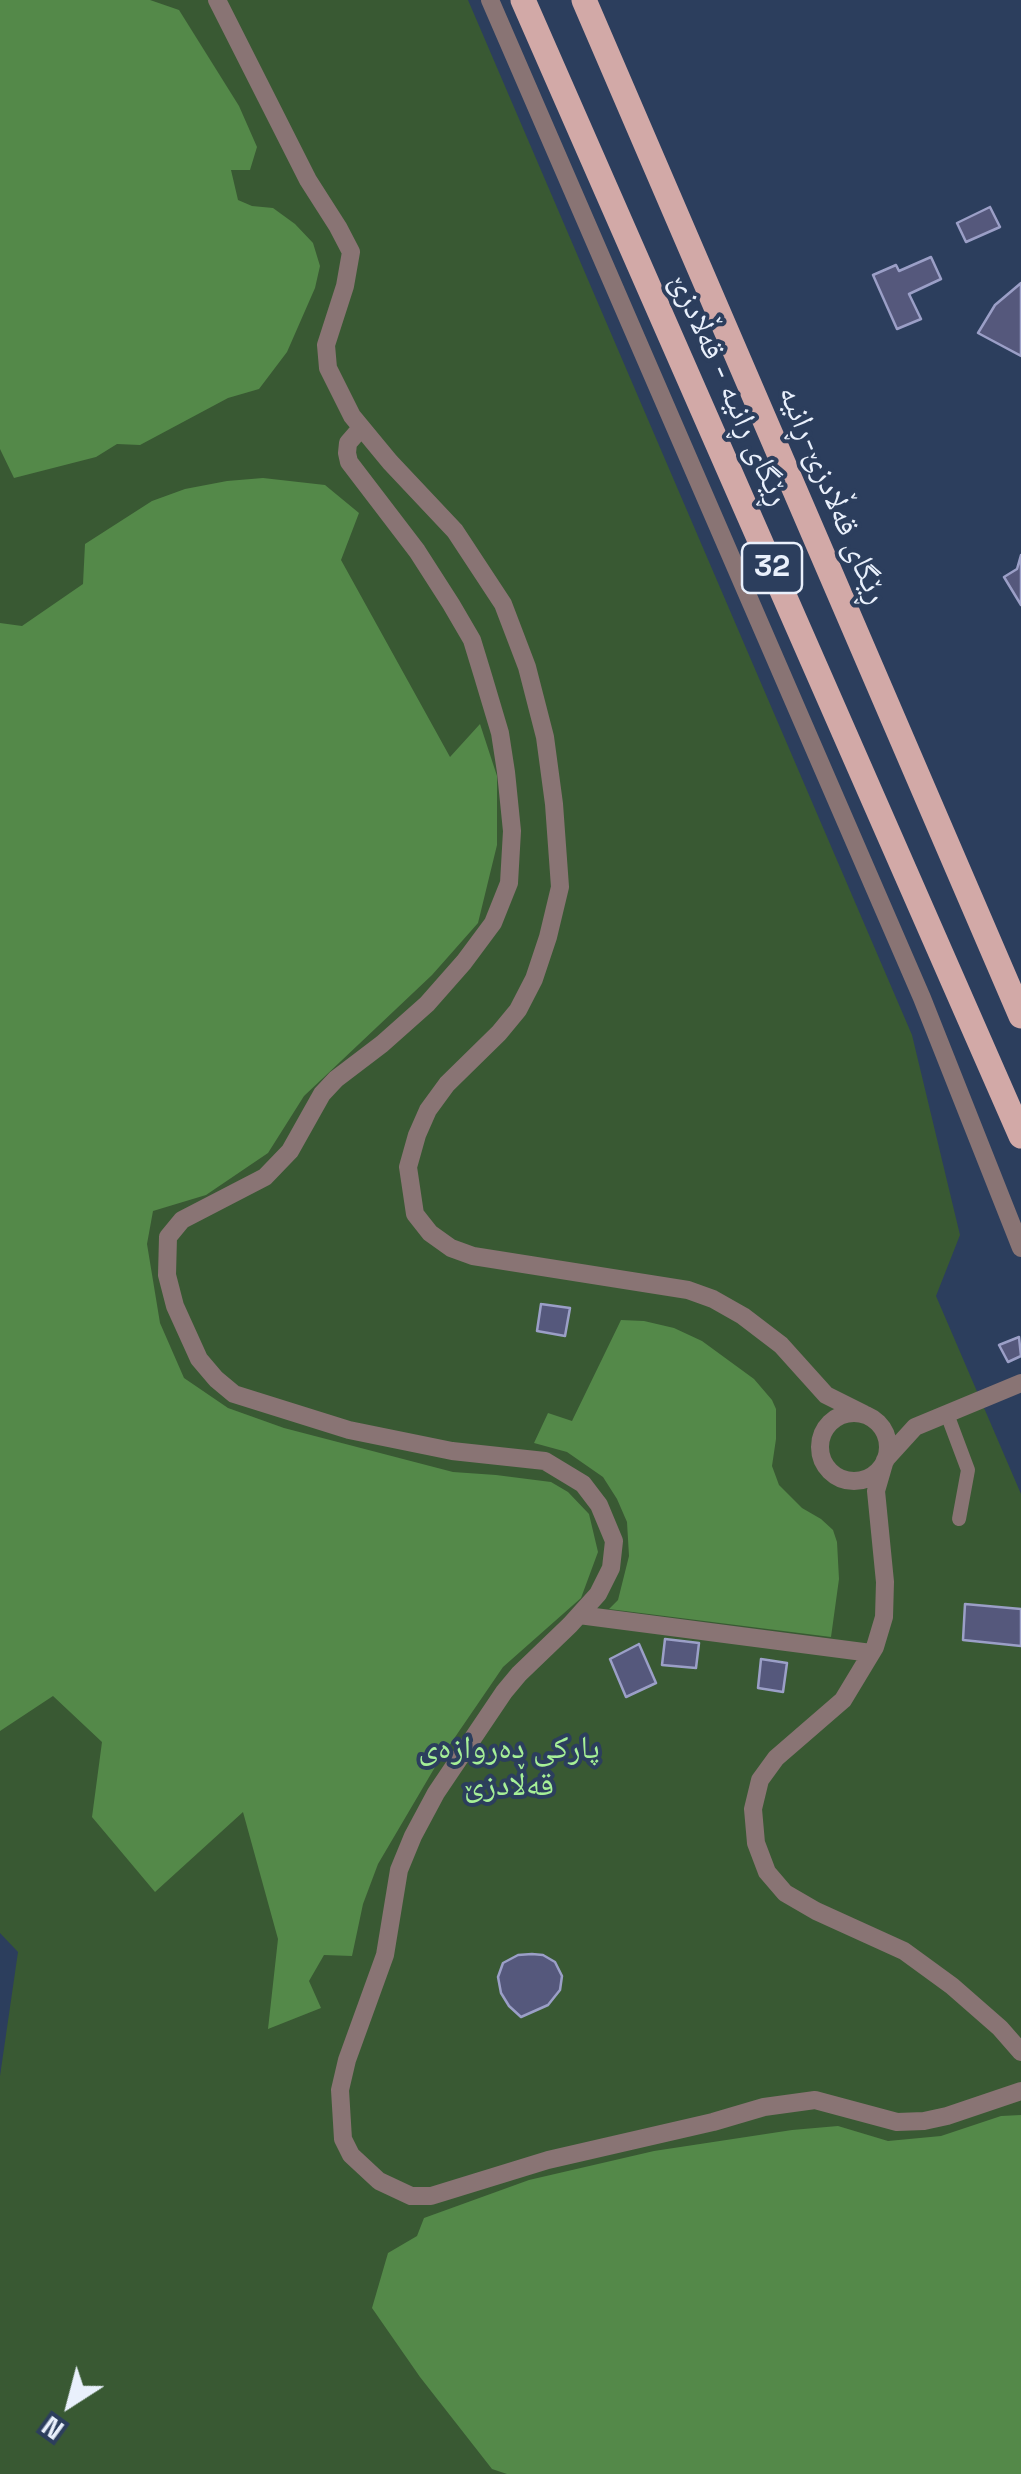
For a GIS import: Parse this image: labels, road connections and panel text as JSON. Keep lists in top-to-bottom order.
{
  "streets": {
    "main road": ["ڕێگای ڕانیە - قەڵادزێ", "ڕێگای قەڵادزێ-ڕانیە", "32"]
  },
  "parks": ["پارکی دەروازەی قەڵادزێ"],
  "north": "bottom left"
}
